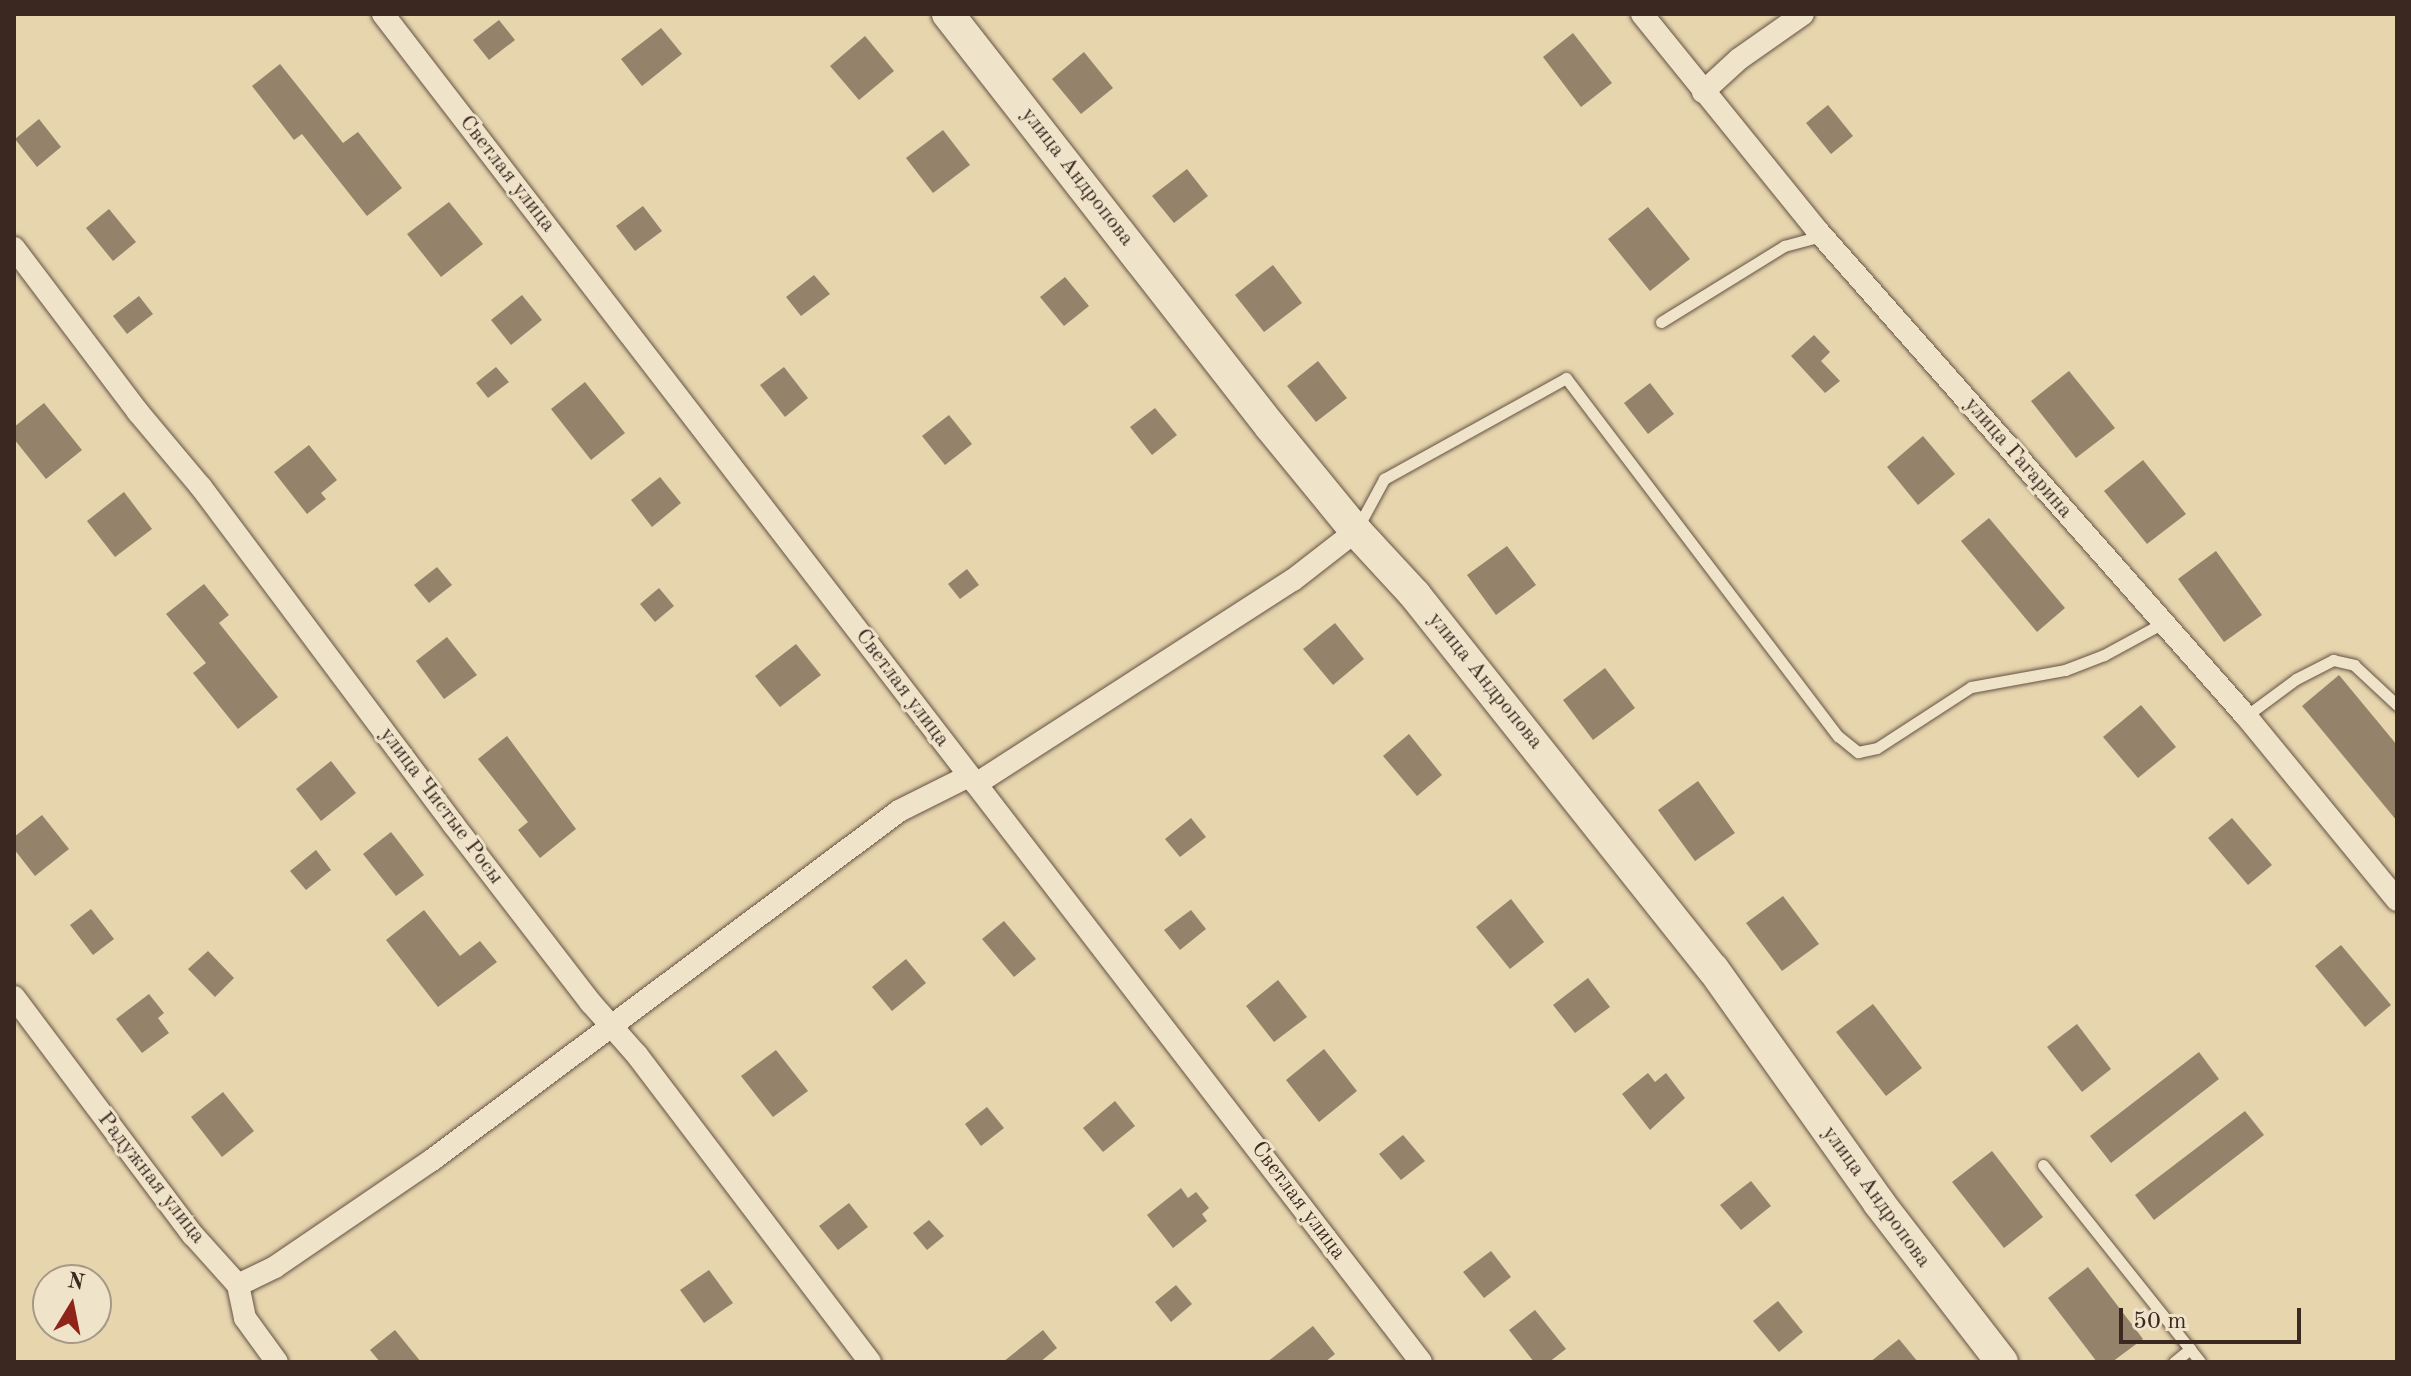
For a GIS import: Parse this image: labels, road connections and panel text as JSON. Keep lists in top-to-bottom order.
{
  "streets": {
    "street": [
      "Светлая улица",
      "улица Андропова",
      "улица Гагарина",
      "улица Чистые Росы",
      "Радужная улица"
    ]
  },
  "scale_bar": "50 m",
  "north": "top"
}
